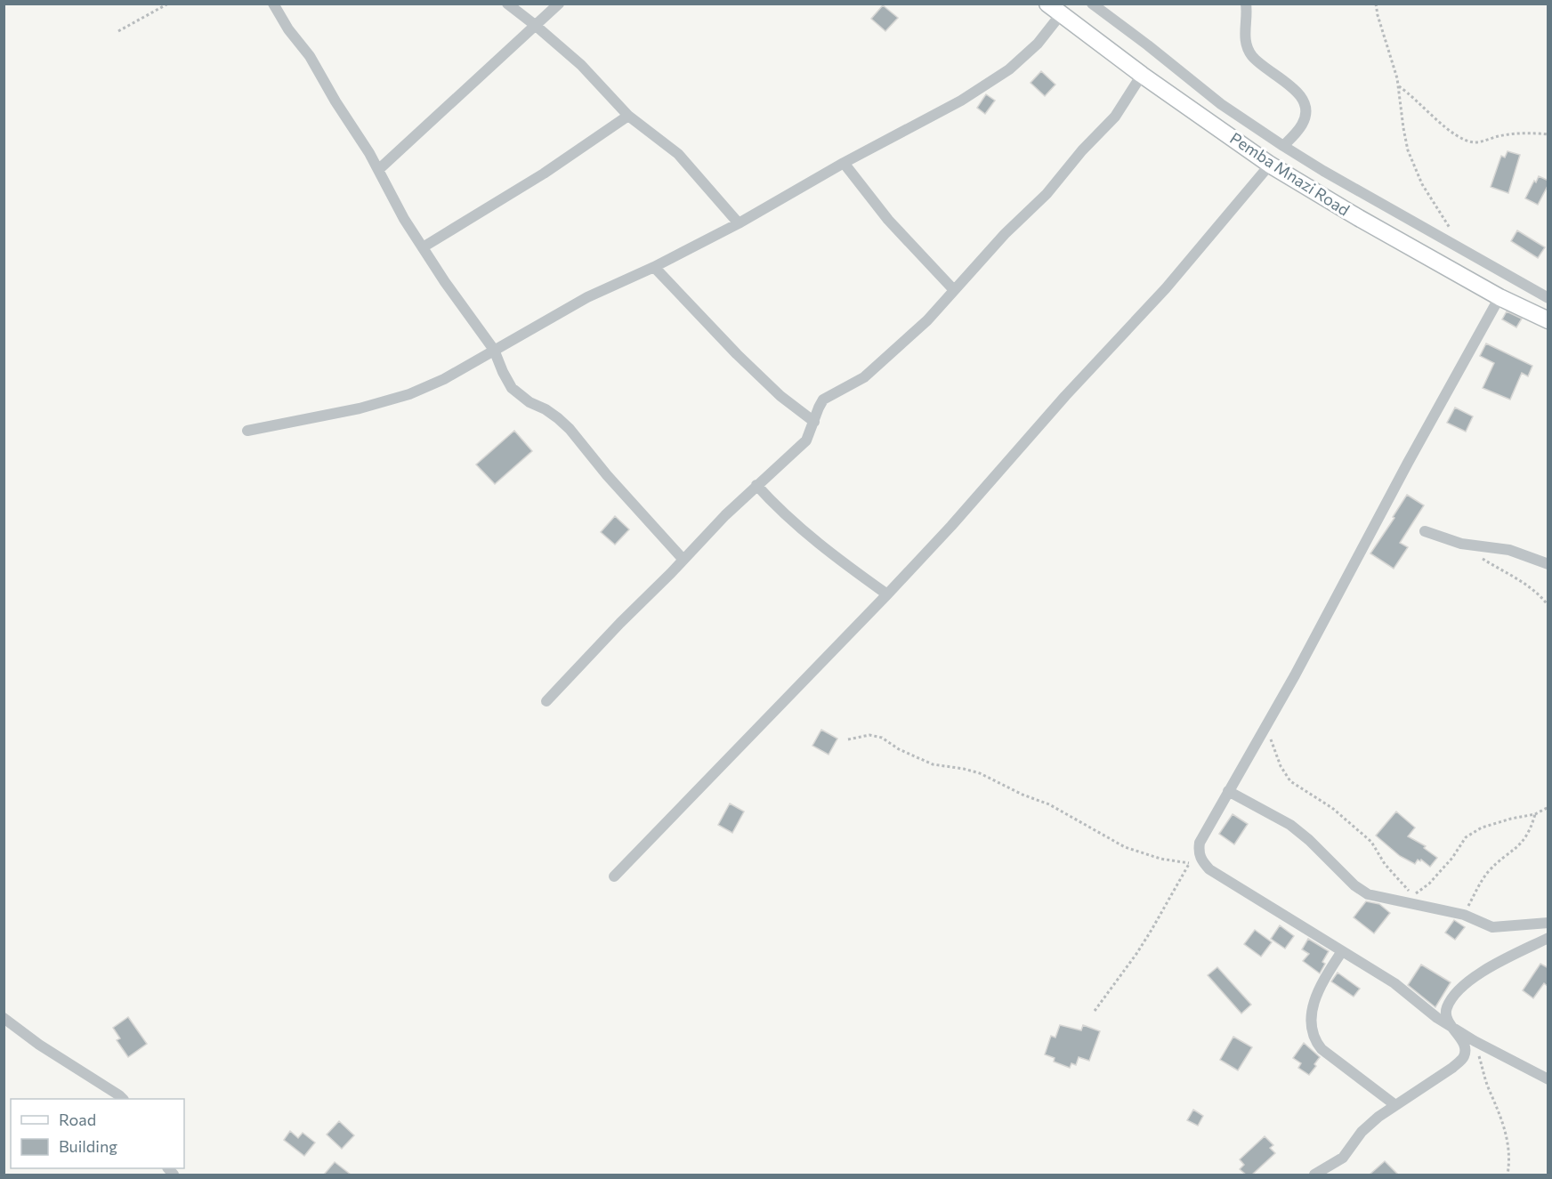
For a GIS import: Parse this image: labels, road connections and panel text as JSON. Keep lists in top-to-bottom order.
{
  "streets": {
    "main road": ["Pemba Mnazi Road"]
  },
  "legend": ["Road", "Building"]
}
